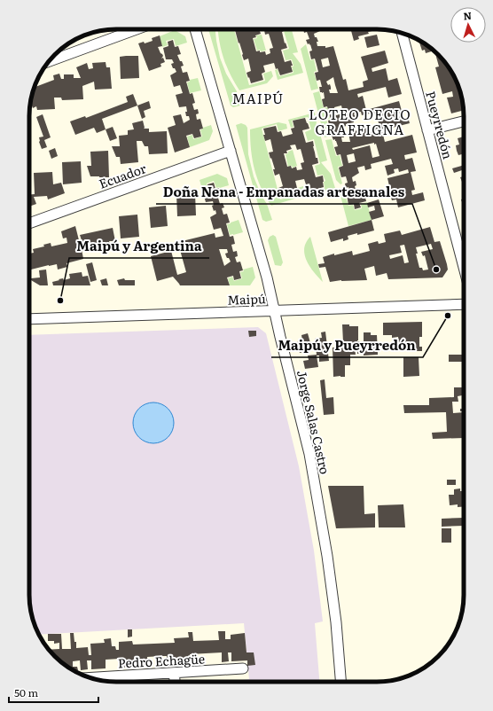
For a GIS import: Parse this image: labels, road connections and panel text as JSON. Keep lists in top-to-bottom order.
{
  "streets": {
    "street": [
      "Pueyrredón",
      "Ecuador",
      "Maipú",
      "Jorge Salas Castro",
      "Pedro Echagüe"
    ]
  },
  "crossings": [
    ["Ecuador", "Jorge Salas Castro"],
    ["Maipú", "Jorge Salas Castro"]
  ],
  "districts": ["MAIPÚ", "LOTEO DECIO GRAFFIGNA"],
  "places": ["Doña Nena - Empanadas artesanales", "Maipú y Argentina", "Maipú y Pueyrredón"],
  "scale_bar": "50 m",
  "north": "top"
}
